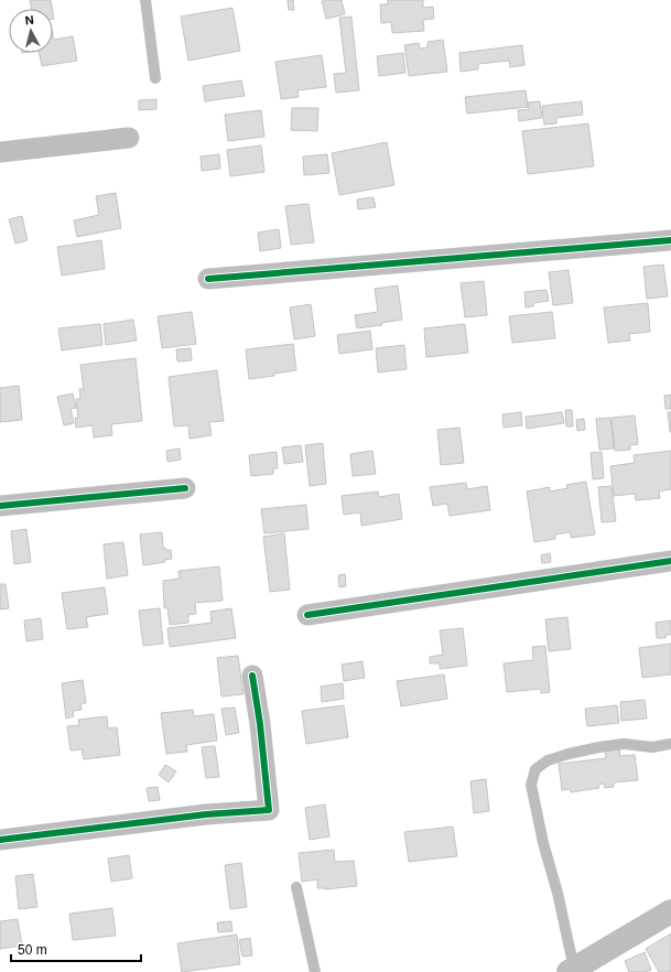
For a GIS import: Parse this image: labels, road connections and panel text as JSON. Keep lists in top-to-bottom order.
{
  "scale_bar": "50 m",
  "north": "top"
}
